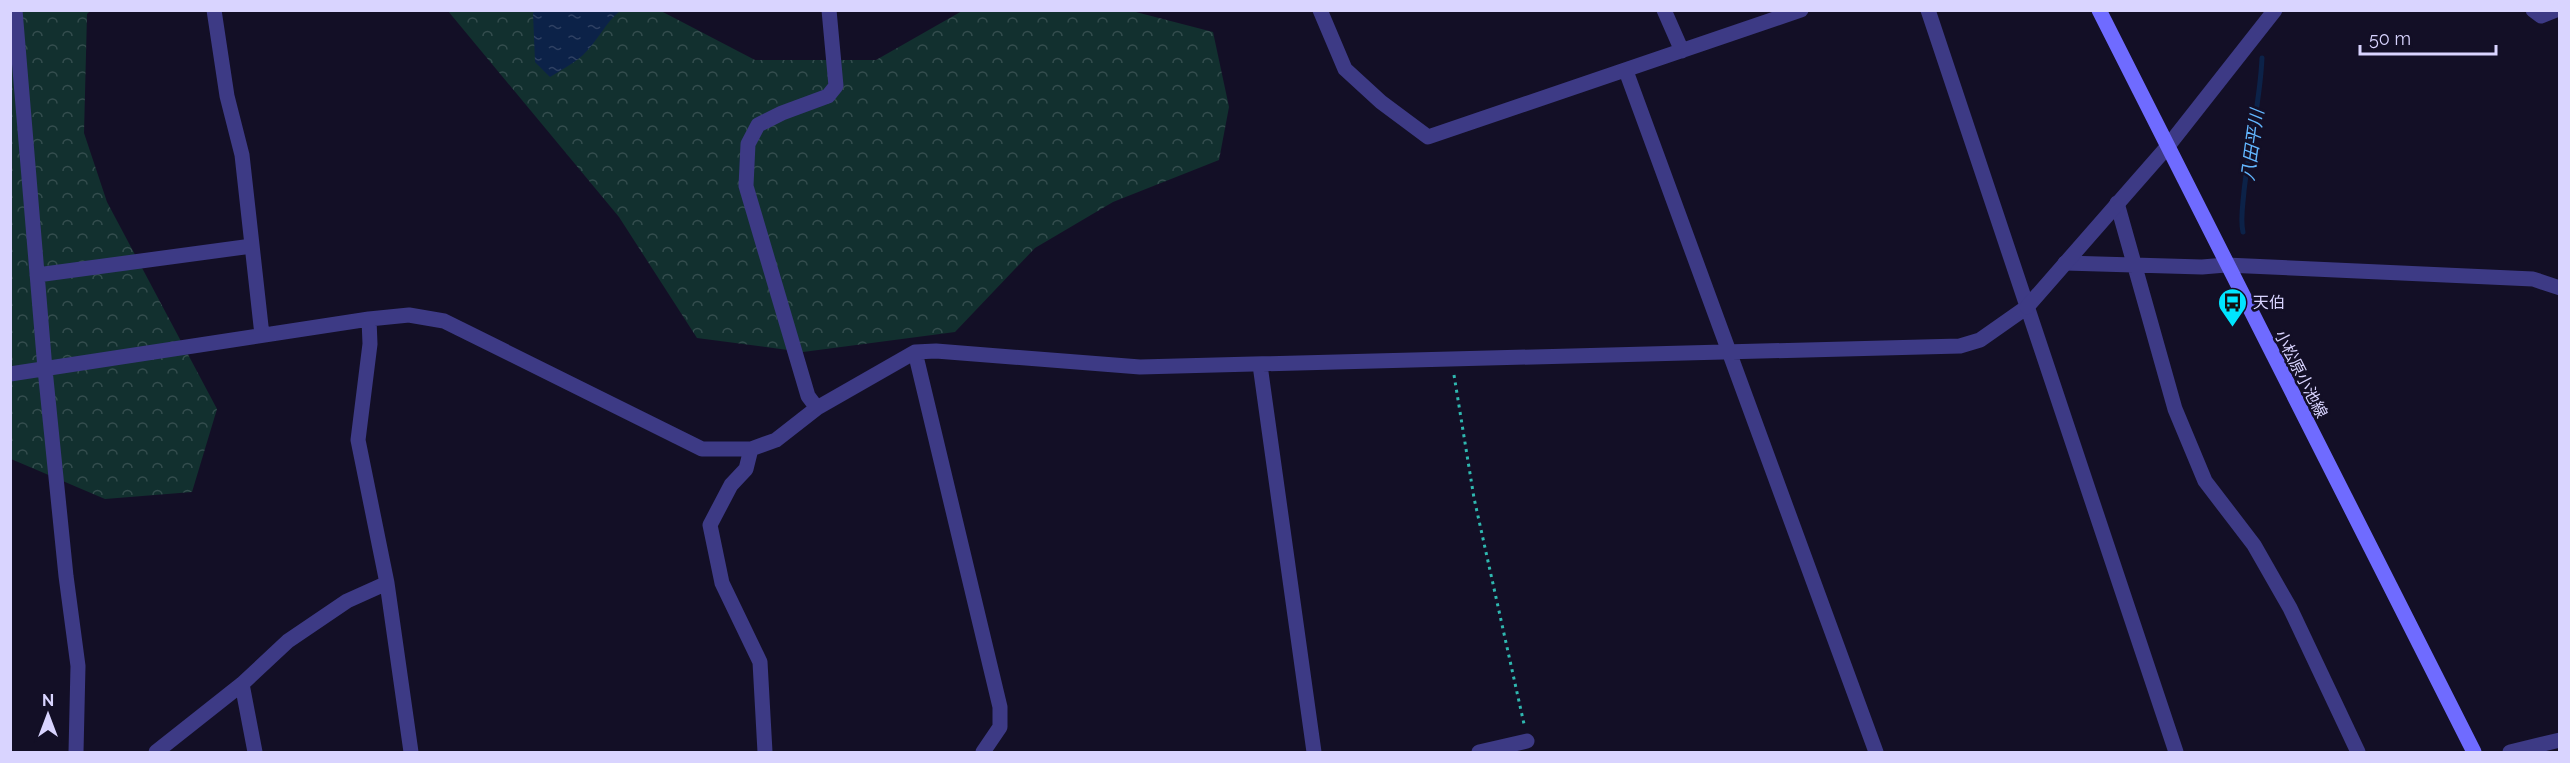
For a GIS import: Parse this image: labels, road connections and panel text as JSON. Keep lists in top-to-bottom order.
{
  "streets": {
    "main road": ["小松原小池線"]
  },
  "water": ["八田平川"],
  "places": {
    "bus stop": ["天伯"]
  },
  "scale_bar": "50 m",
  "north": "top"
}
